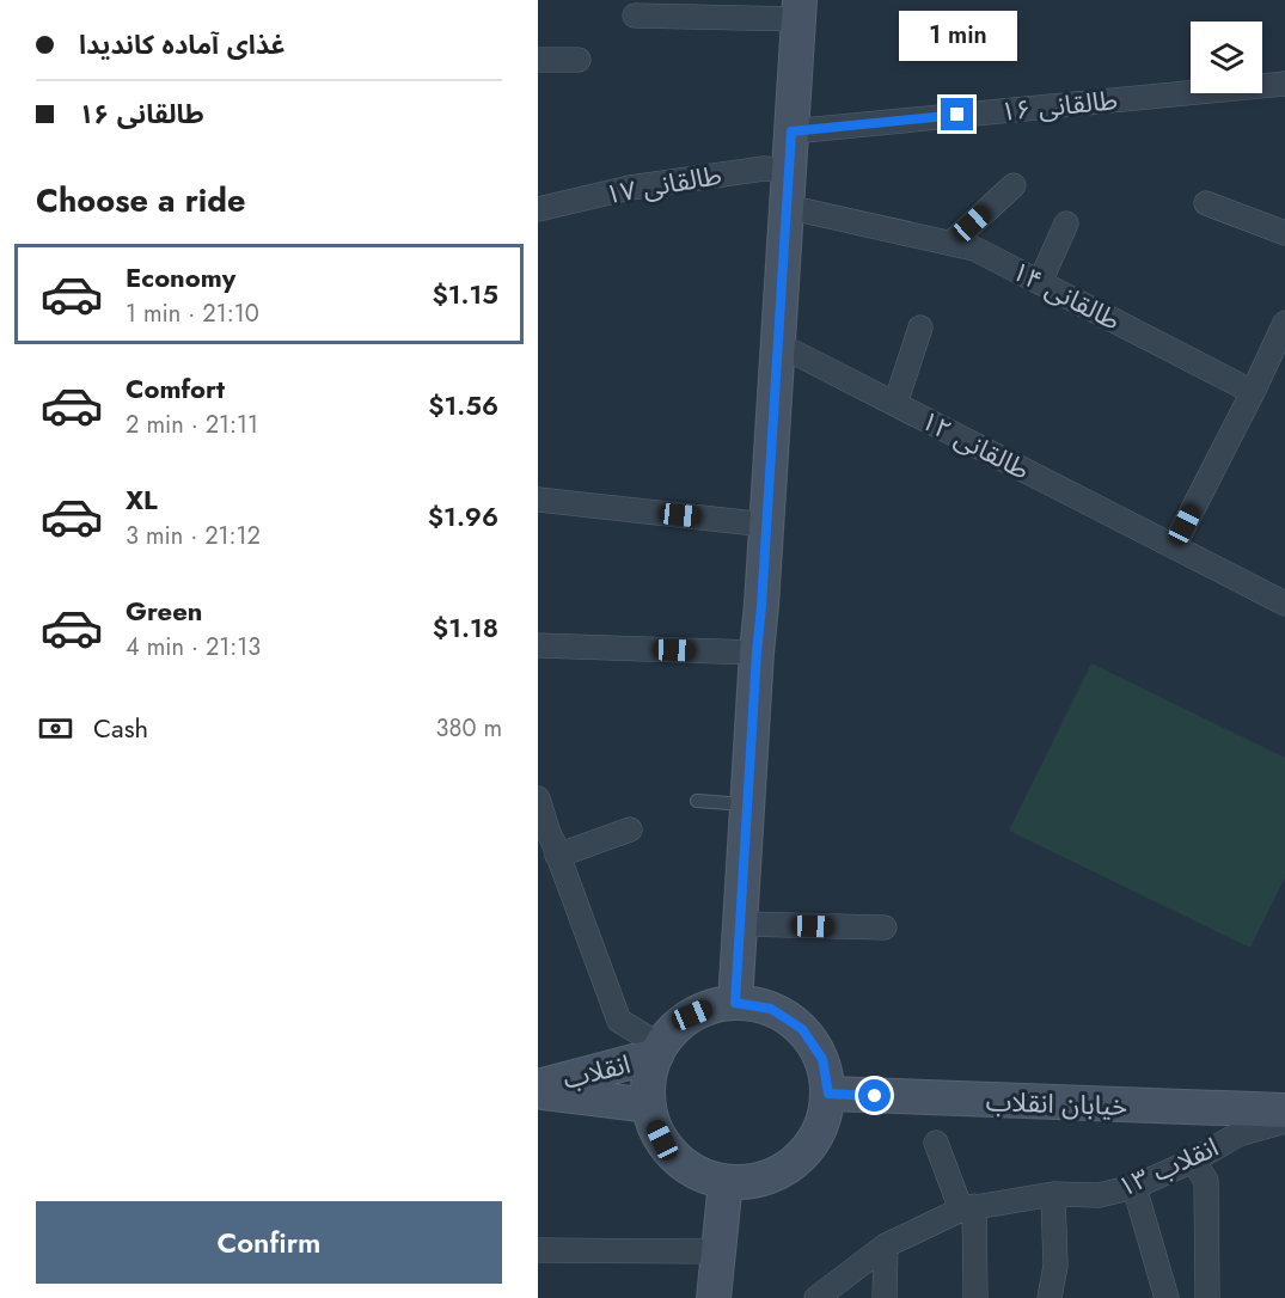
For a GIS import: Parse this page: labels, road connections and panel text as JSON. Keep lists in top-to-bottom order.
{
  "streets": {
    "main road": ["انقلاب", "خیابان انقلاب"],
    "street": [
      "طالقانی ۱۶",
      "طالقانی ۱۷",
      "طالقانی ۱۴",
      "طالقانی ۱۲",
      "انقلاب ۱۳"
    ]
  },
  "crossings": [
    ["انقلاب", "خیابان انقلاب"]
  ],
  "page": {
    "banner": ["غذای آماده کاندیدا", "طالقانی ۱۶"],
    "bubble": "1 min",
    "heading": "Choose a ride",
    "list": [
      {
        "name": "Economy",
        "note": "1 min · 21:10",
        "value": "$1.15"
      },
      {
        "name": "Comfort",
        "note": "2 min · 21:11",
        "value": "$1.56"
      },
      {
        "name": "XL",
        "note": "3 min · 21:12",
        "value": "$1.96"
      },
      {
        "name": "Green",
        "note": "4 min · 21:13",
        "value": "$1.18"
      }
    ],
    "pay": ["Cash", "380 m"],
    "buttons": "Confirm"
  }
}
